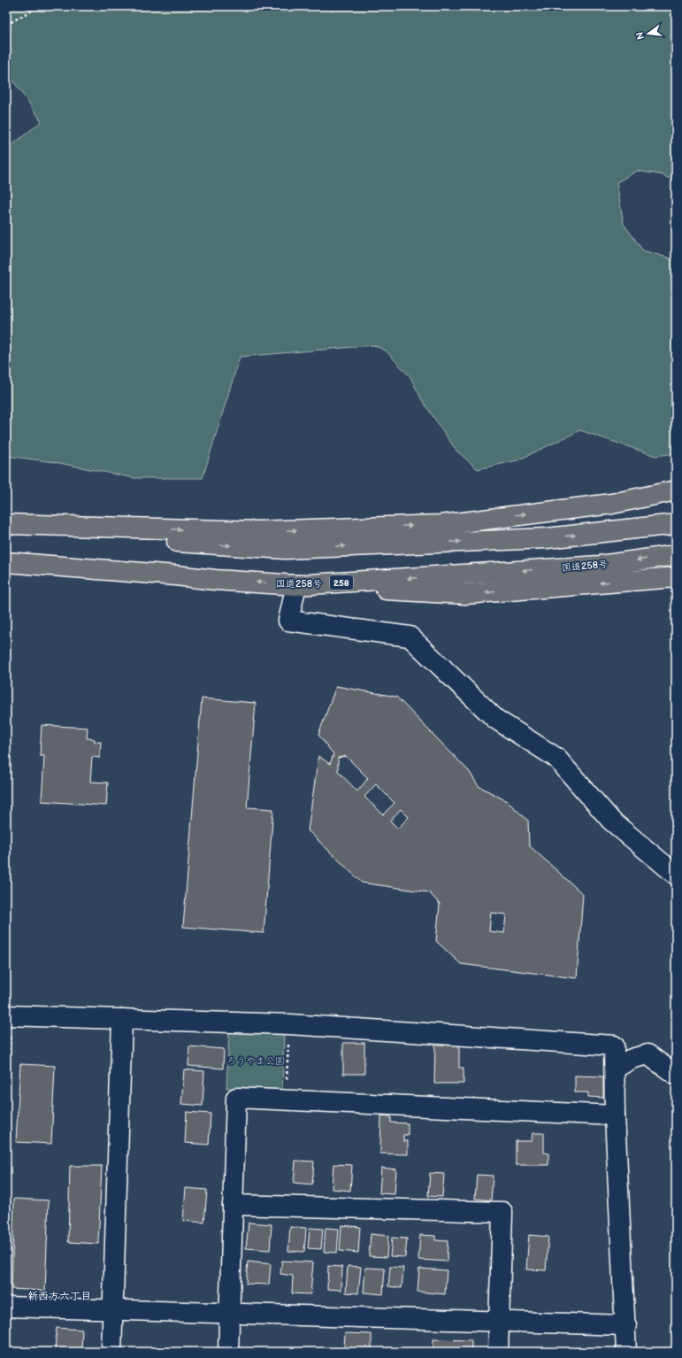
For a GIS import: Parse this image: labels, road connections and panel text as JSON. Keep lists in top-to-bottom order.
{
  "streets": {
    "highway": ["国道258号", "258"]
  },
  "districts": ["新西方六丁目"],
  "parks": ["ろうやま公園"],
  "north": "left"
}
